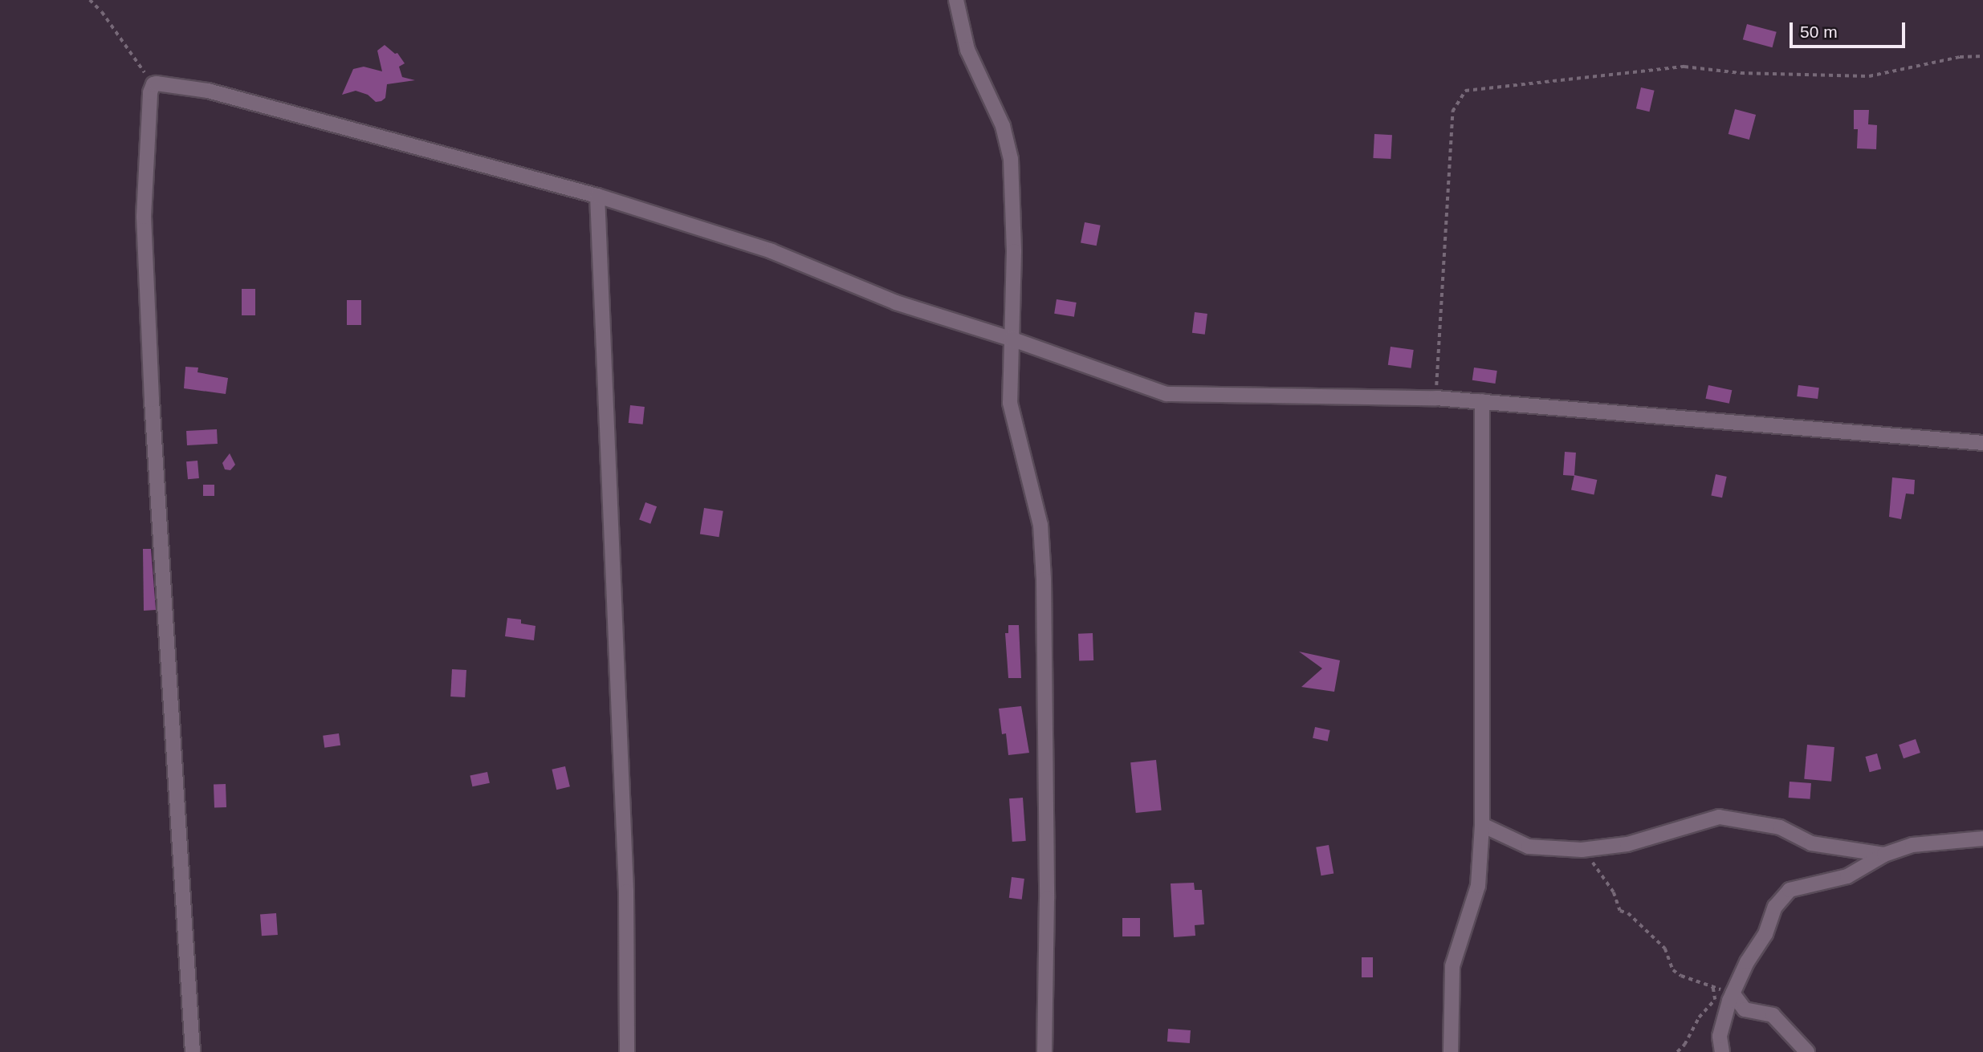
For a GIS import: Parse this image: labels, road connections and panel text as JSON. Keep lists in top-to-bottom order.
{
  "scale_bar": "50 m"
}
